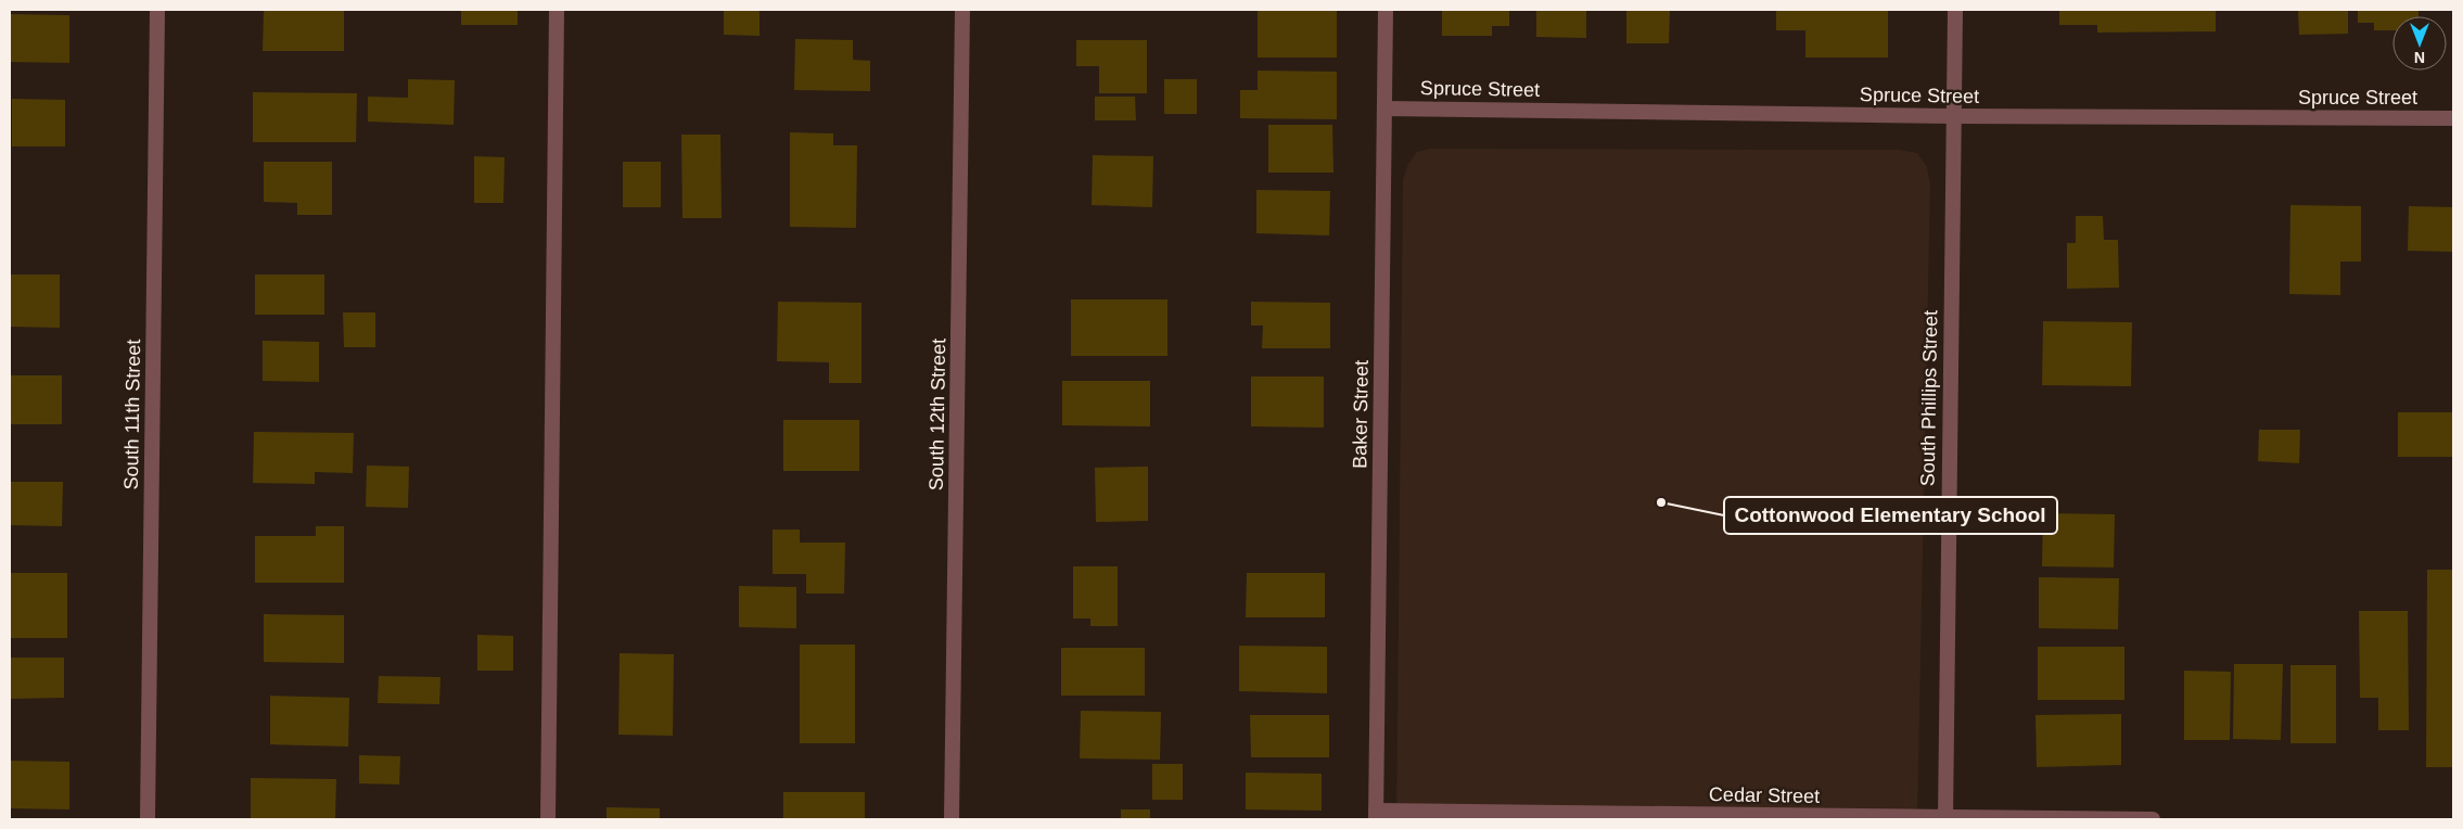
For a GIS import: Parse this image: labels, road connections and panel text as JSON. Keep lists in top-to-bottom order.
{
  "streets": {
    "street": [
      "Spruce Street",
      "South Phillips Street",
      "South 11th Street",
      "South 12th Street",
      "Baker Street",
      "Cedar Street"
    ]
  },
  "crossings": [
    ["Spruce Street", "South Phillips Street"],
    ["Spruce Street", "Baker Street"],
    ["South Phillips Street", "Cedar Street"],
    ["Baker Street", "Cedar Street"]
  ],
  "places": ["Cottonwood Elementary School"],
  "north": "bottom"
}
